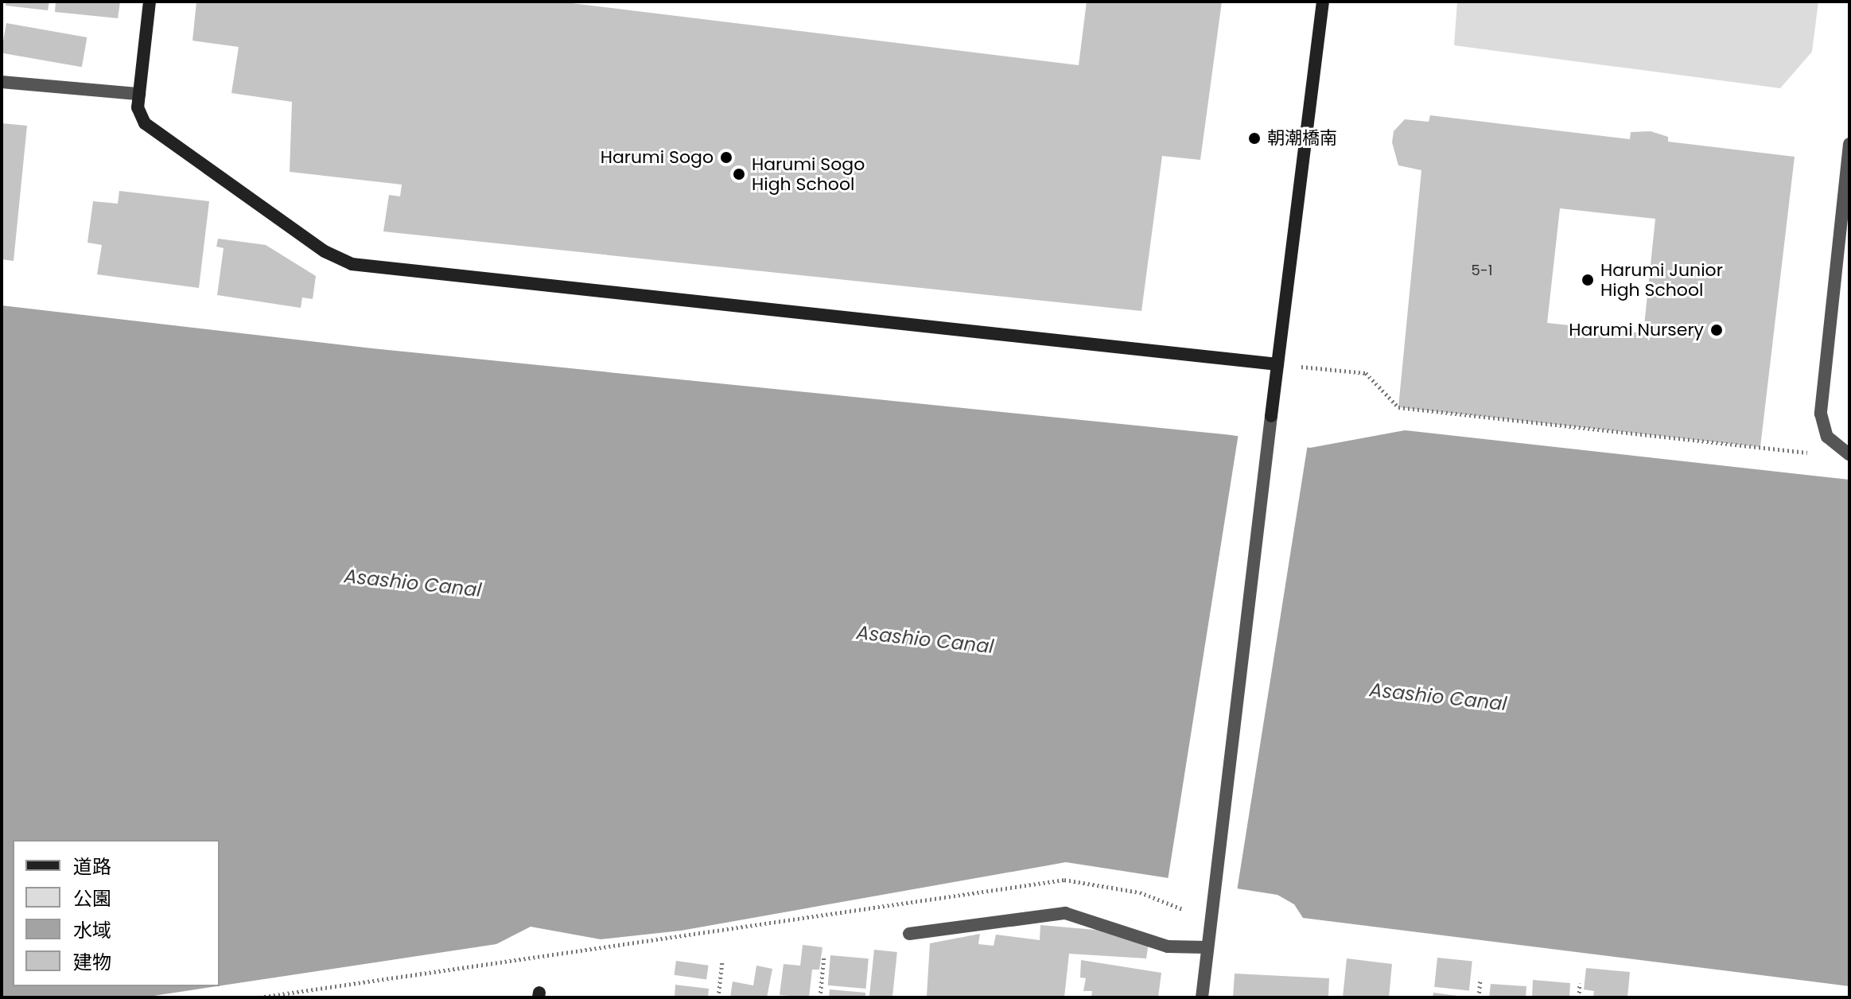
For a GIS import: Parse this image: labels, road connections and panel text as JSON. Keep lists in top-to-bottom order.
{
  "water": ["Asashio Canal"],
  "places": [
    "朝潮橋南",
    "Harumi Sogo",
    "Harumi Sogo High School",
    "Harumi Junior High School",
    "Harumi Nursery"
  ],
  "house_numbers": ["5-1"],
  "legend": [
    "道路",
    "公園",
    "水域",
    "建物"
  ]
}
